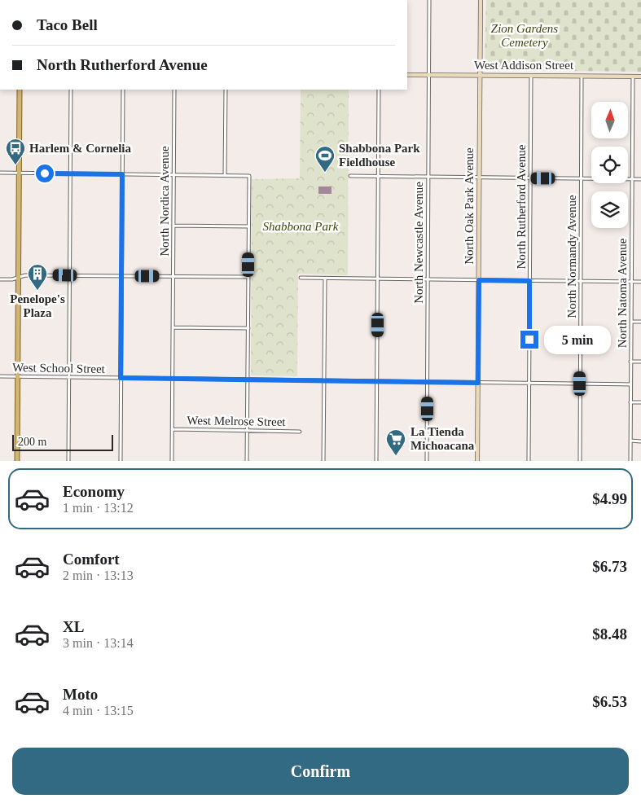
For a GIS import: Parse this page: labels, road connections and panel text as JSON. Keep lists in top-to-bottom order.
{
  "streets": {
    "street": [
      "West Addison Street",
      "North Nordica Avenue",
      "North Oak Park Avenue",
      "North Rutherford Avenue",
      "North Newcastle Avenue",
      "North Normandy Avenue",
      "North Natoma Avenue",
      "West School Street",
      "West Melrose Street"
    ]
  },
  "crossings": [
    ["West Addison Street", "North Oak Park Avenue"],
    ["West Addison Street", "North Rutherford Avenue"],
    ["West Addison Street", "North Newcastle Avenue"],
    ["West Addison Street", "North Normandy Avenue"],
    ["West Addison Street", "North Natoma Avenue"],
    ["North Nordica Avenue", "West School Street"],
    ["North Nordica Avenue", "West Melrose Street"],
    ["North Oak Park Avenue", "West School Street"],
    ["North Rutherford Avenue", "West School Street"],
    ["North Newcastle Avenue", "West School Street"],
    ["North Normandy Avenue", "West School Street"],
    ["North Natoma Avenue", "West School Street"]
  ],
  "parks": ["Zion Gardens Cemetery", "Shabbona Park"],
  "places": {
    "bus stop": ["Harlem & Cornelia"],
    "sports": ["Shabbona Park Fieldhouse"],
    "building": ["Penelope's Plaza"],
    "supermarket": ["La Tienda Michoacana"]
  },
  "scale_bar": "200 m",
  "north": "top",
  "page": {
    "banner": ["Taco Bell", "North Rutherford Avenue"],
    "bubble": "5 min",
    "scale": "200 m",
    "list": [
      {
        "name": "Economy",
        "note": "1 min · 13:12",
        "value": "$4.99"
      },
      {
        "name": "Comfort",
        "note": "2 min · 13:13",
        "value": "$6.73"
      },
      {
        "name": "XL",
        "note": "3 min · 13:14",
        "value": "$8.48"
      },
      {
        "name": "Moto",
        "note": "4 min · 13:15",
        "value": "$6.53"
      }
    ],
    "buttons": "Confirm"
  }
}
